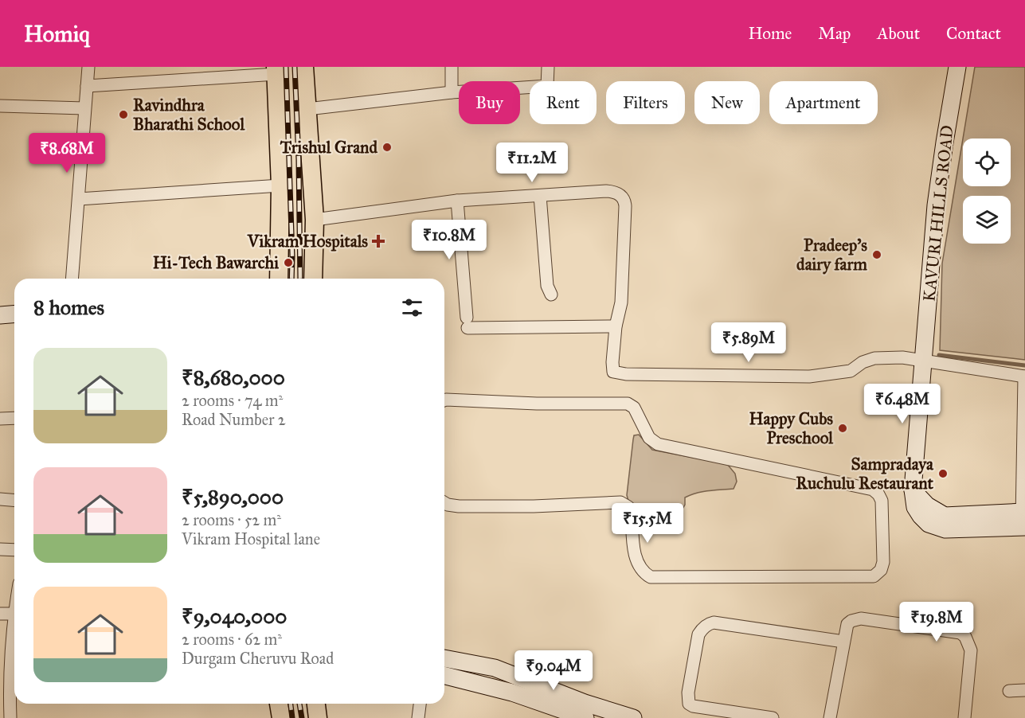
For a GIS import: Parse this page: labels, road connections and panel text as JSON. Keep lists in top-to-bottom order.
{
  "streets": {
    "street": ["KAVURI HILLS ROAD"]
  },
  "places": {
    "other": [
      "Ravindhra Bharathi School",
      "Trishul Grand",
      "Pradeep's dairy farm",
      "Hi-Tech Bawarchi",
      "Happy Cubs Preschool",
      "Sampradaya Ruchulu Restaurant"
    ],
    "health": ["Vikram Hospitals"]
  },
  "page": {
    "header": "Homiq",
    "nav": [
      "Home",
      "Map",
      "About",
      "Contact"
    ],
    "chip": [
      "Buy",
      "Rent",
      "Filters",
      "New",
      "Apartment"
    ],
    "price": [
      "₹8.68M",
      "₹11.2M",
      "₹10.8M",
      "₹5.89M",
      "₹6.48M",
      "₹15.5M",
      "₹19.8M",
      "₹9.04M"
    ],
    "heading": "8 homes",
    "list": [
      {
        "name": "₹8,680,000",
        "note": "2 rooms · 74 m² · Road Number 2"
      },
      {
        "name": "₹5,890,000",
        "note": "2 rooms · 52 m² · Vikram Hospital lane"
      },
      {
        "name": "₹9,040,000",
        "note": "2 rooms · 62 m² · Durgam Cheruvu Road"
      }
    ]
  }
}
